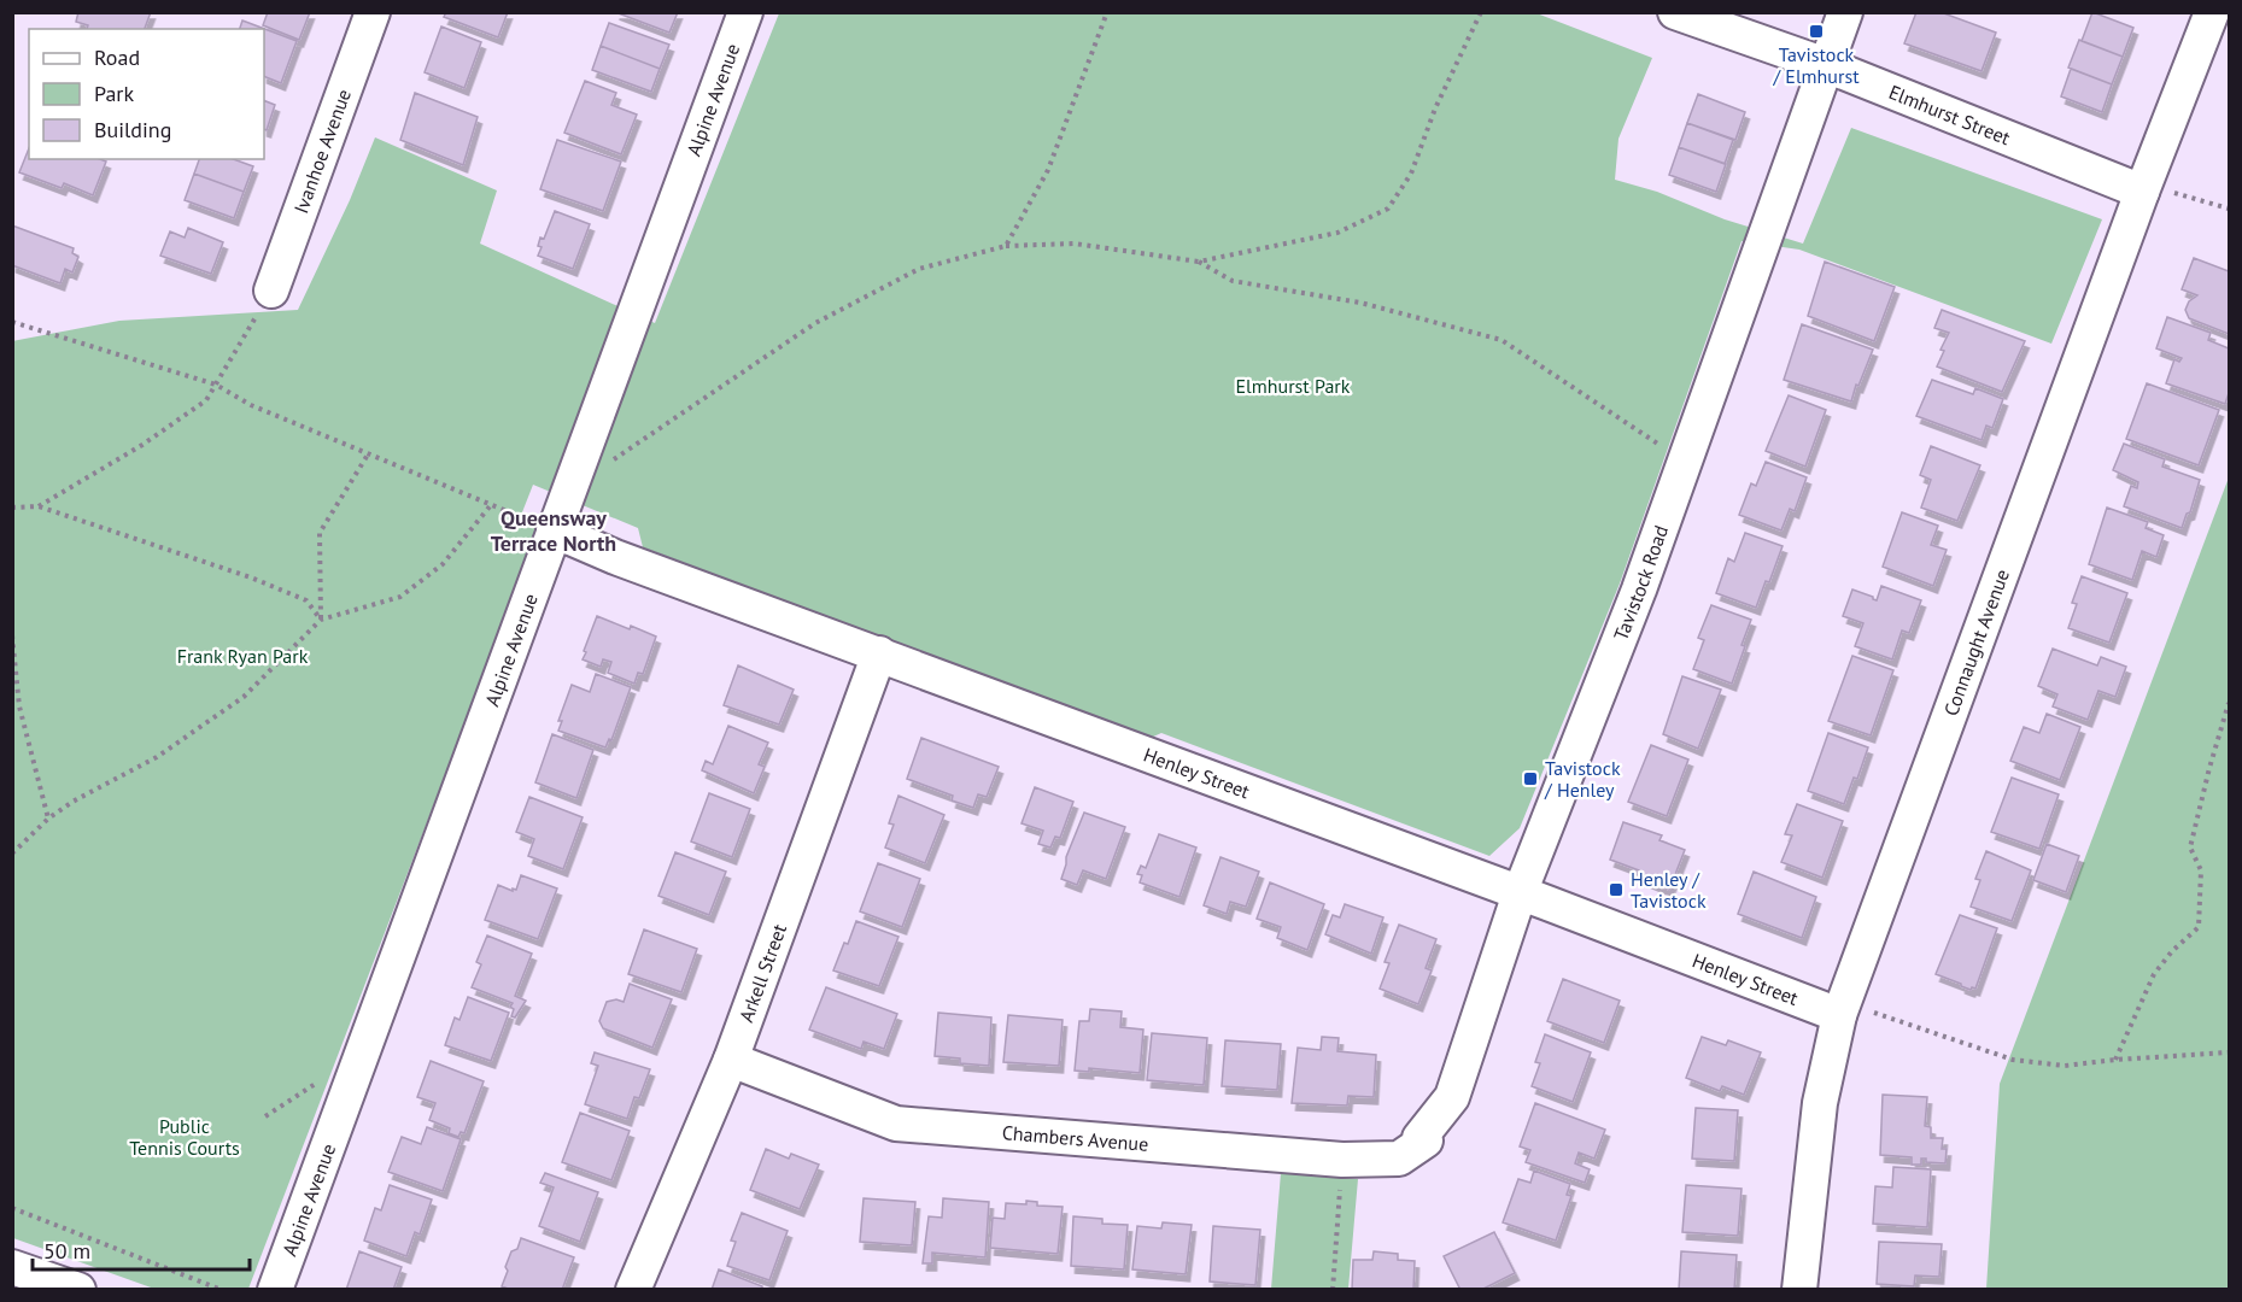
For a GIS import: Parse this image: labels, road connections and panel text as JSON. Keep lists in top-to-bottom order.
{
  "streets": {
    "street": [
      "Alpine Avenue",
      "Elmhurst Street",
      "Ivanhoe Avenue",
      "Tavistock Road",
      "Connaught Avenue",
      "Henley Street",
      "Arkell Street",
      "Chambers Avenue"
    ]
  },
  "crossings": [
    ["Alpine Avenue", "Henley Street"],
    ["Elmhurst Street", "Tavistock Road"],
    ["Elmhurst Street", "Connaught Avenue"],
    ["Tavistock Road", "Henley Street"],
    ["Tavistock Road", "Chambers Avenue"],
    ["Connaught Avenue", "Henley Street"],
    ["Henley Street", "Arkell Street"],
    ["Arkell Street", "Chambers Avenue"]
  ],
  "districts": ["Queensway Terrace North"],
  "parks": ["Elmhurst Park", "Frank Ryan Park", "Public Tennis Courts"],
  "places": {
    "transit": ["Tavistock / Elmhurst", "Tavistock / Henley", "Henley / Tavistock"]
  },
  "legend": ["Road", "Park", "Building"],
  "scale_bar": "50 m"
}
